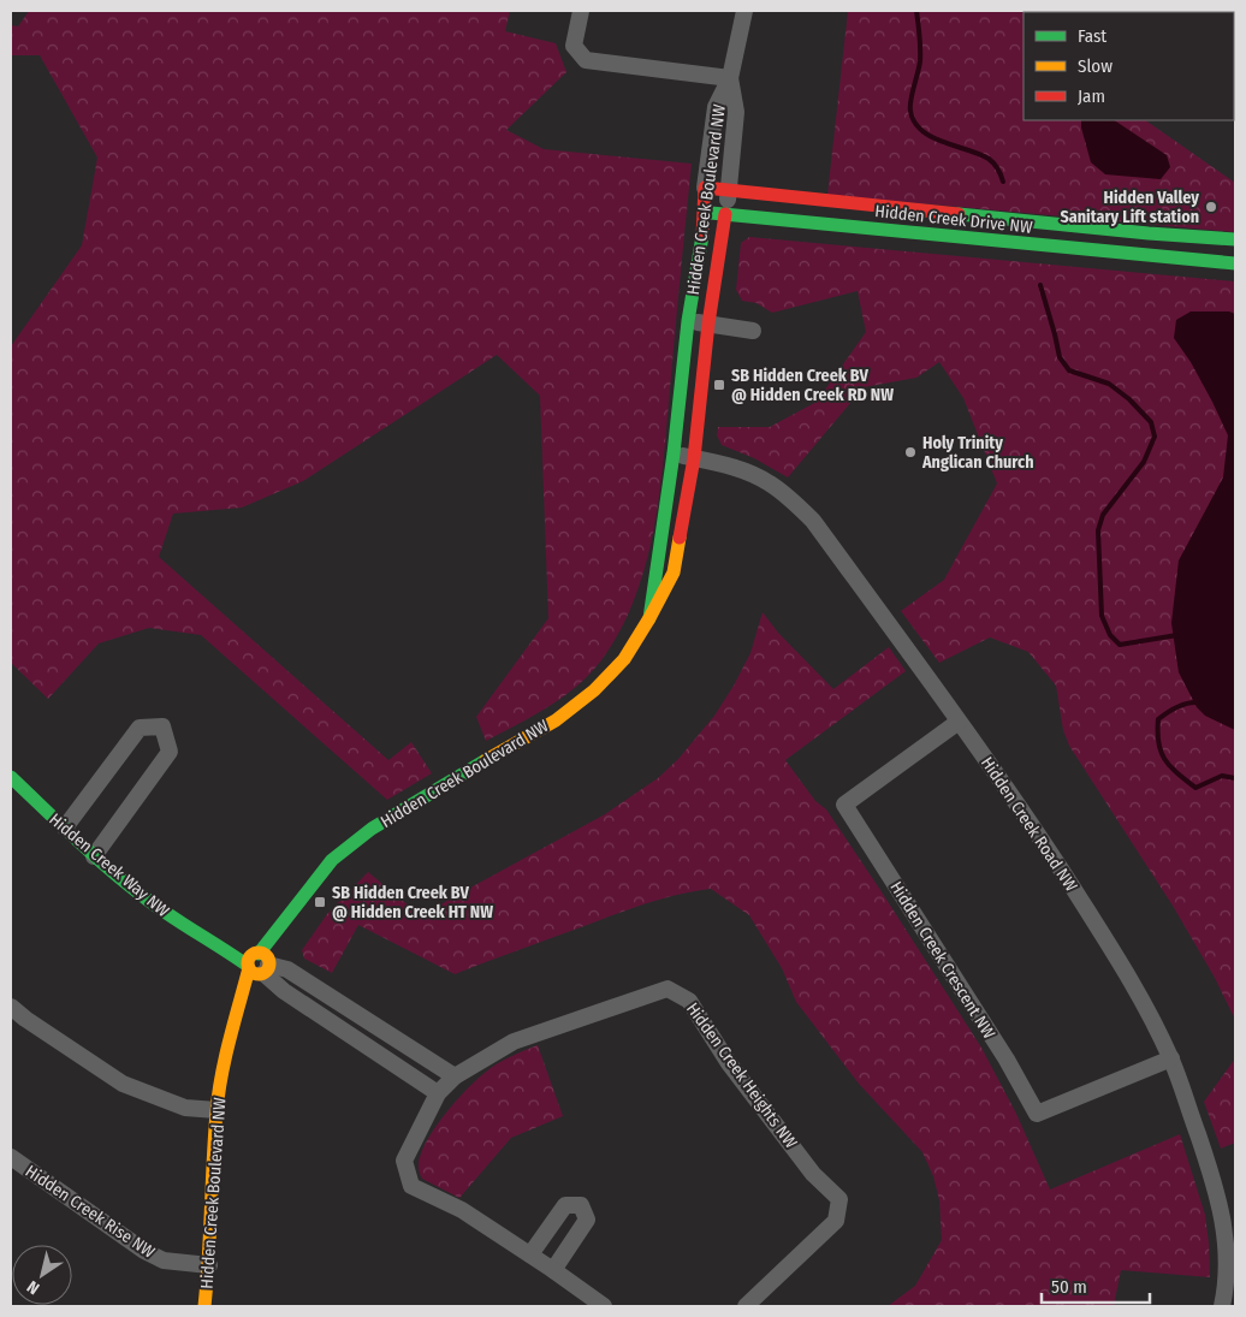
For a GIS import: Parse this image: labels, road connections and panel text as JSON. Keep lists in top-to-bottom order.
{
  "streets": {
    "street": [
      "Hidden Creek Boulevard NW",
      "Hidden Creek Drive NW",
      "Hidden Creek Road NW",
      "Hidden Creek Way NW",
      "Hidden Creek Crescent NW",
      "Hidden Creek Heights NW",
      "Hidden Creek Rise NW"
    ]
  },
  "crossings": [
    ["Hidden Creek Boulevard NW", "Hidden Creek Drive NW"],
    ["Hidden Creek Boulevard NW", "Hidden Creek Road NW"],
    ["Hidden Creek Boulevard NW", "Hidden Creek Way NW"],
    ["Hidden Creek Boulevard NW", "Hidden Creek Rise NW"],
    ["Hidden Creek Road NW", "Hidden Creek Crescent NW"],
    ["Hidden Creek Way NW", "Hidden Creek Heights NW"]
  ],
  "places": {
    "other": ["Hidden Valley Sanitary Lift station", "Holy Trinity Anglican Church"],
    "transit": ["SB Hidden Creek BV @ Hidden Creek RD NW", "SB Hidden Creek BV @ Hidden Creek HT NW"]
  },
  "legend": ["Fast", "Slow", "Jam"],
  "scale_bar": "50 m",
  "north": "bottom left"
}
